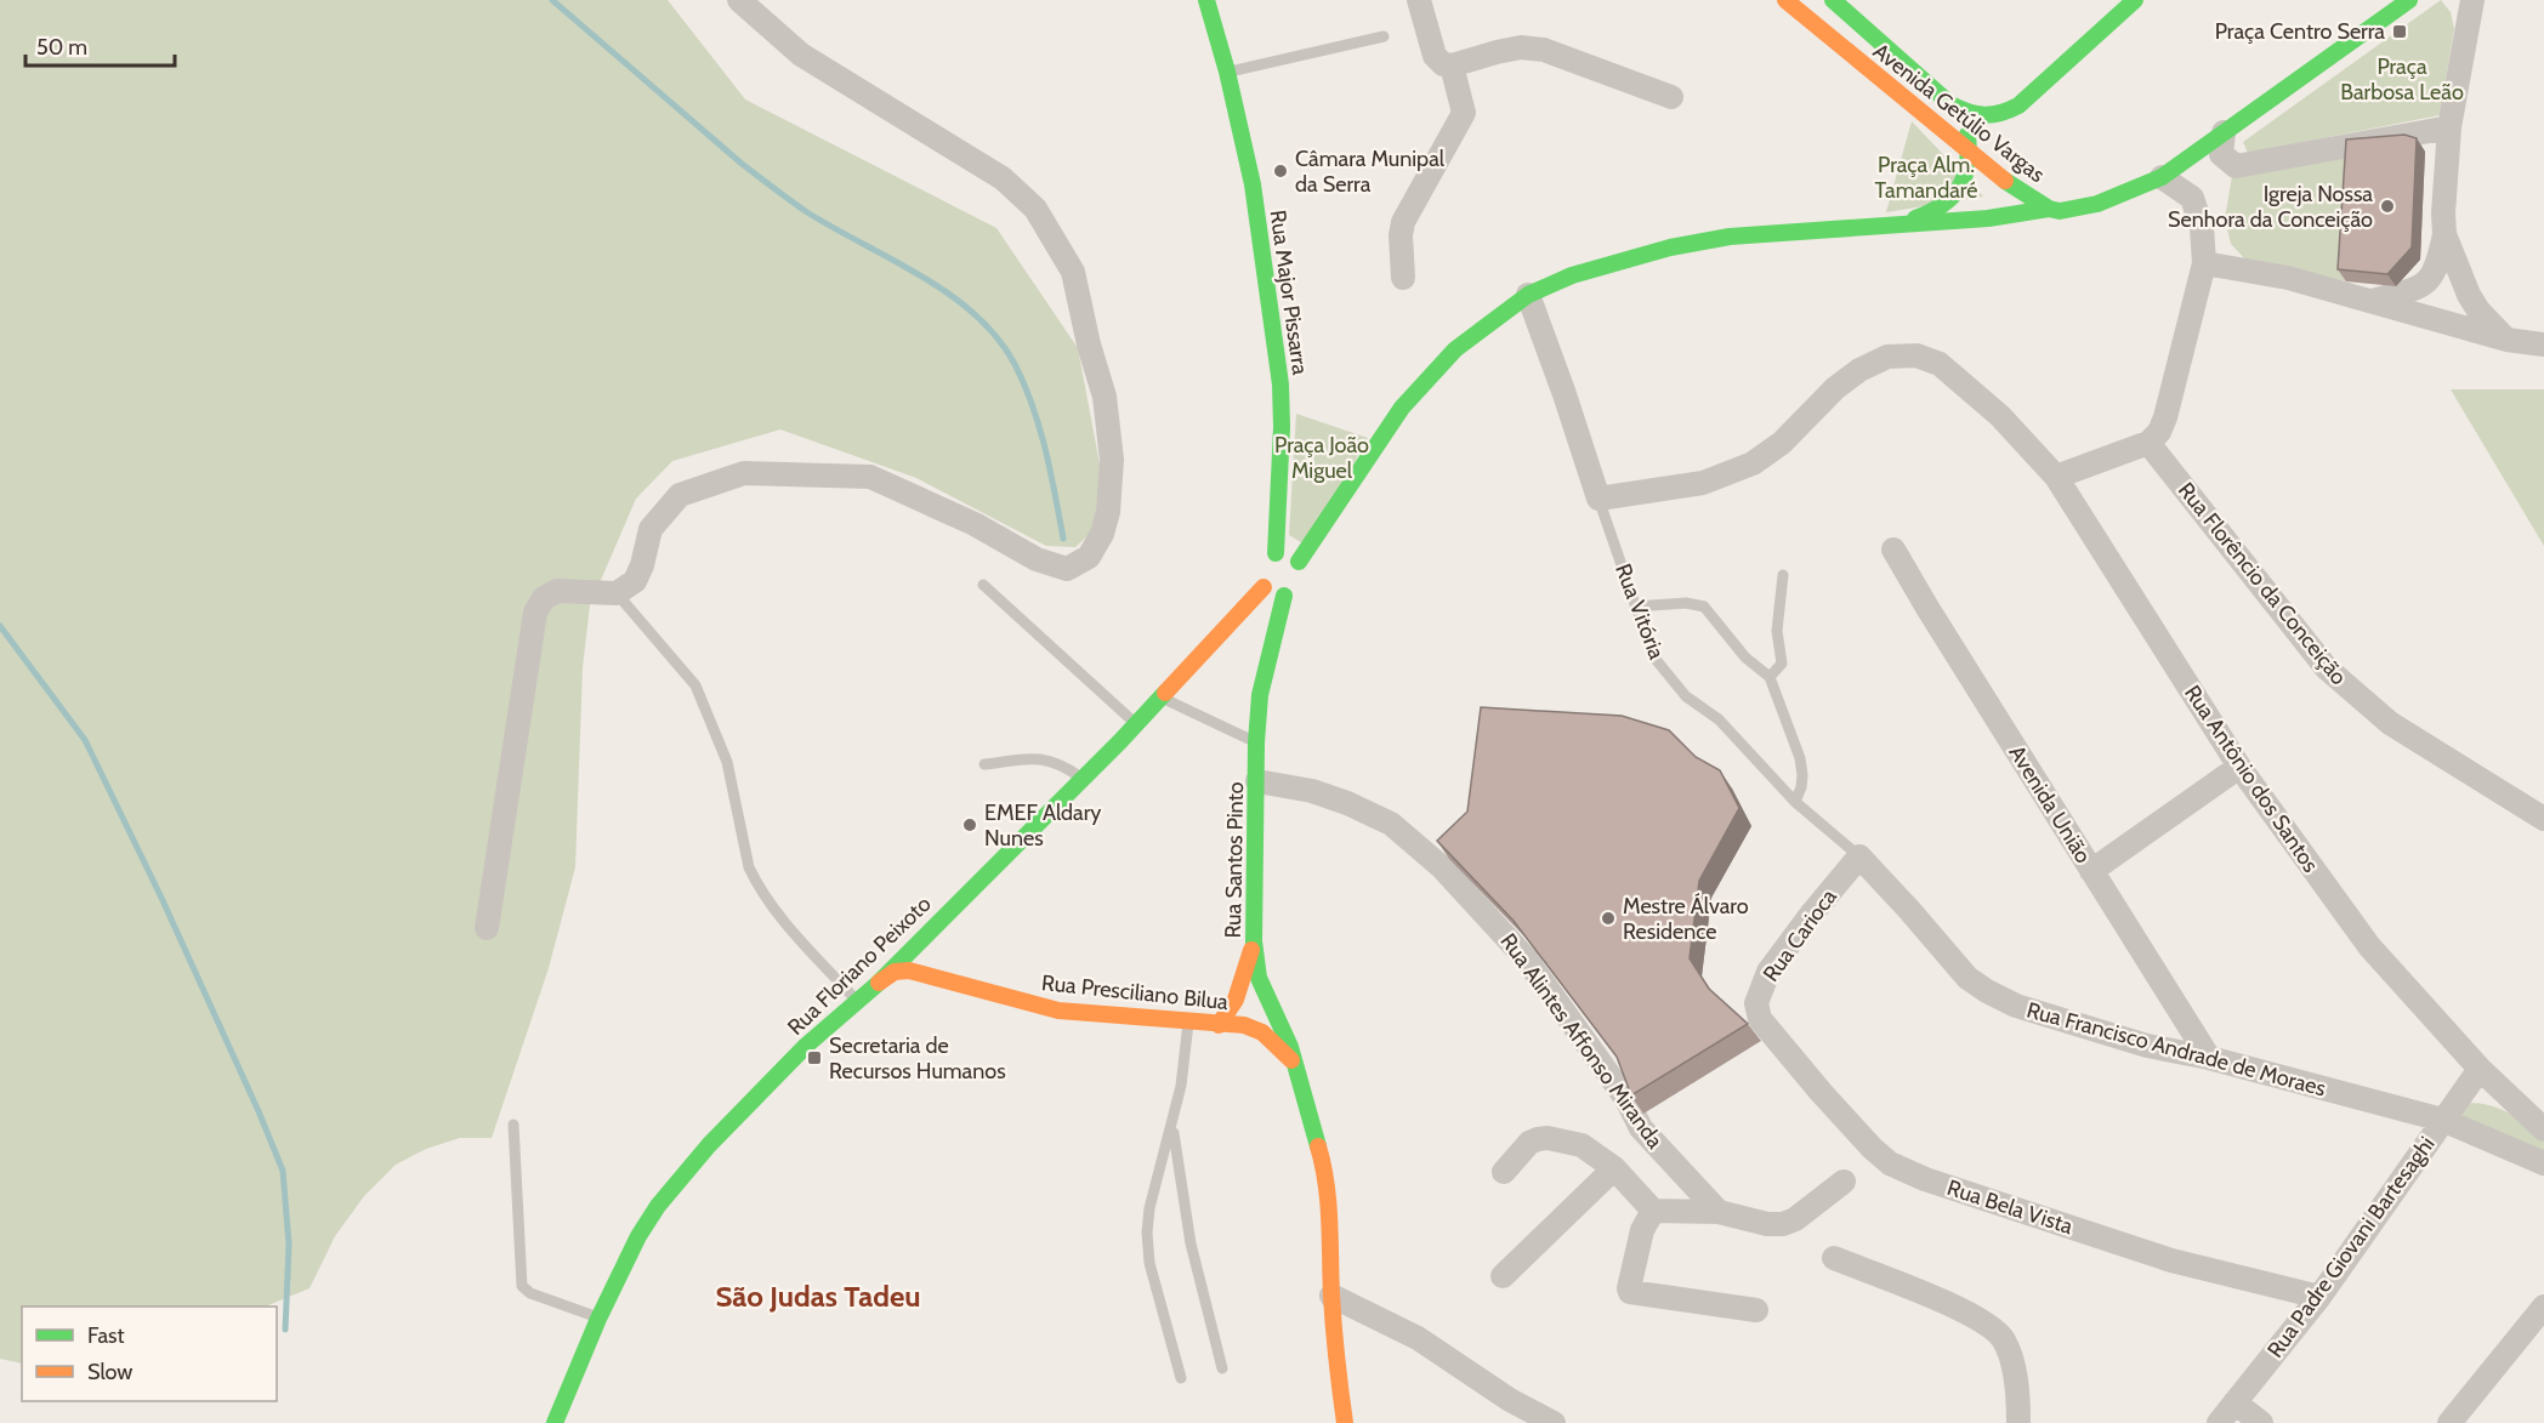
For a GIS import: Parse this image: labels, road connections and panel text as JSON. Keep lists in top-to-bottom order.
{
  "streets": {
    "street": [
      "Avenida Getúlio Vargas",
      "Rua Major Pissarra",
      "Rua Florêncio da Conceição",
      "Rua Vitória",
      "Rua Antônio dos Santos",
      "Avenida União",
      "Rua Santos Pinto",
      "Rua Carioca",
      "Rua Floriano Peixoto",
      "Rua Presciliano Bilua",
      "Rua Alintes Affonso Miranda",
      "Rua Francisco Andrade de Moraes",
      "Rua Bela Vista",
      "Rua Padre Giovani Bartesaghi"
    ]
  },
  "crossings": [
    ["Avenida Getúlio Vargas", "Rua Santos Pinto"],
    ["Rua Major Pissarra", "Rua Santos Pinto"],
    ["Rua Major Pissarra", "Rua Floriano Peixoto"],
    ["Rua Vitória", "Rua Antônio dos Santos"],
    ["Rua Vitória", "Rua Santos Pinto"],
    ["Rua Vitória", "Rua Carioca"],
    ["Rua Vitória", "Rua Francisco Andrade de Moraes"],
    ["Rua Antônio dos Santos", "Rua Padre Giovani Bartesaghi"],
    ["Avenida União", "Rua Francisco Andrade de Moraes"],
    ["Rua Santos Pinto", "Rua Floriano Peixoto"],
    ["Rua Santos Pinto", "Rua Presciliano Bilua"],
    ["Rua Santos Pinto", "Rua Alintes Affonso Miranda"],
    ["Rua Carioca", "Rua Francisco Andrade de Moraes"],
    ["Rua Carioca", "Rua Bela Vista"],
    ["Rua Floriano Peixoto", "Rua Presciliano Bilua"],
    ["Rua Francisco Andrade de Moraes", "Rua Padre Giovani Bartesaghi"],
    ["Rua Bela Vista", "Rua Padre Giovani Bartesaghi"]
  ],
  "districts": ["São Judas Tadeu"],
  "parks": ["Praça Barbosa Leão", "Praça Alm. Tamandaré", "Praça João Miguel"],
  "places": {
    "transit": ["Praça Centro Serra", "Secretaria de Recursos Humanos"],
    "other": [
      "Câmara Munipal da Serra",
      "Igreja Nossa Senhora da Conceição",
      "EMEF Aldary Nunes",
      "Mestre Álvaro Residence"
    ]
  },
  "legend": ["Fast", "Slow"],
  "scale_bar": "50 m"
}
